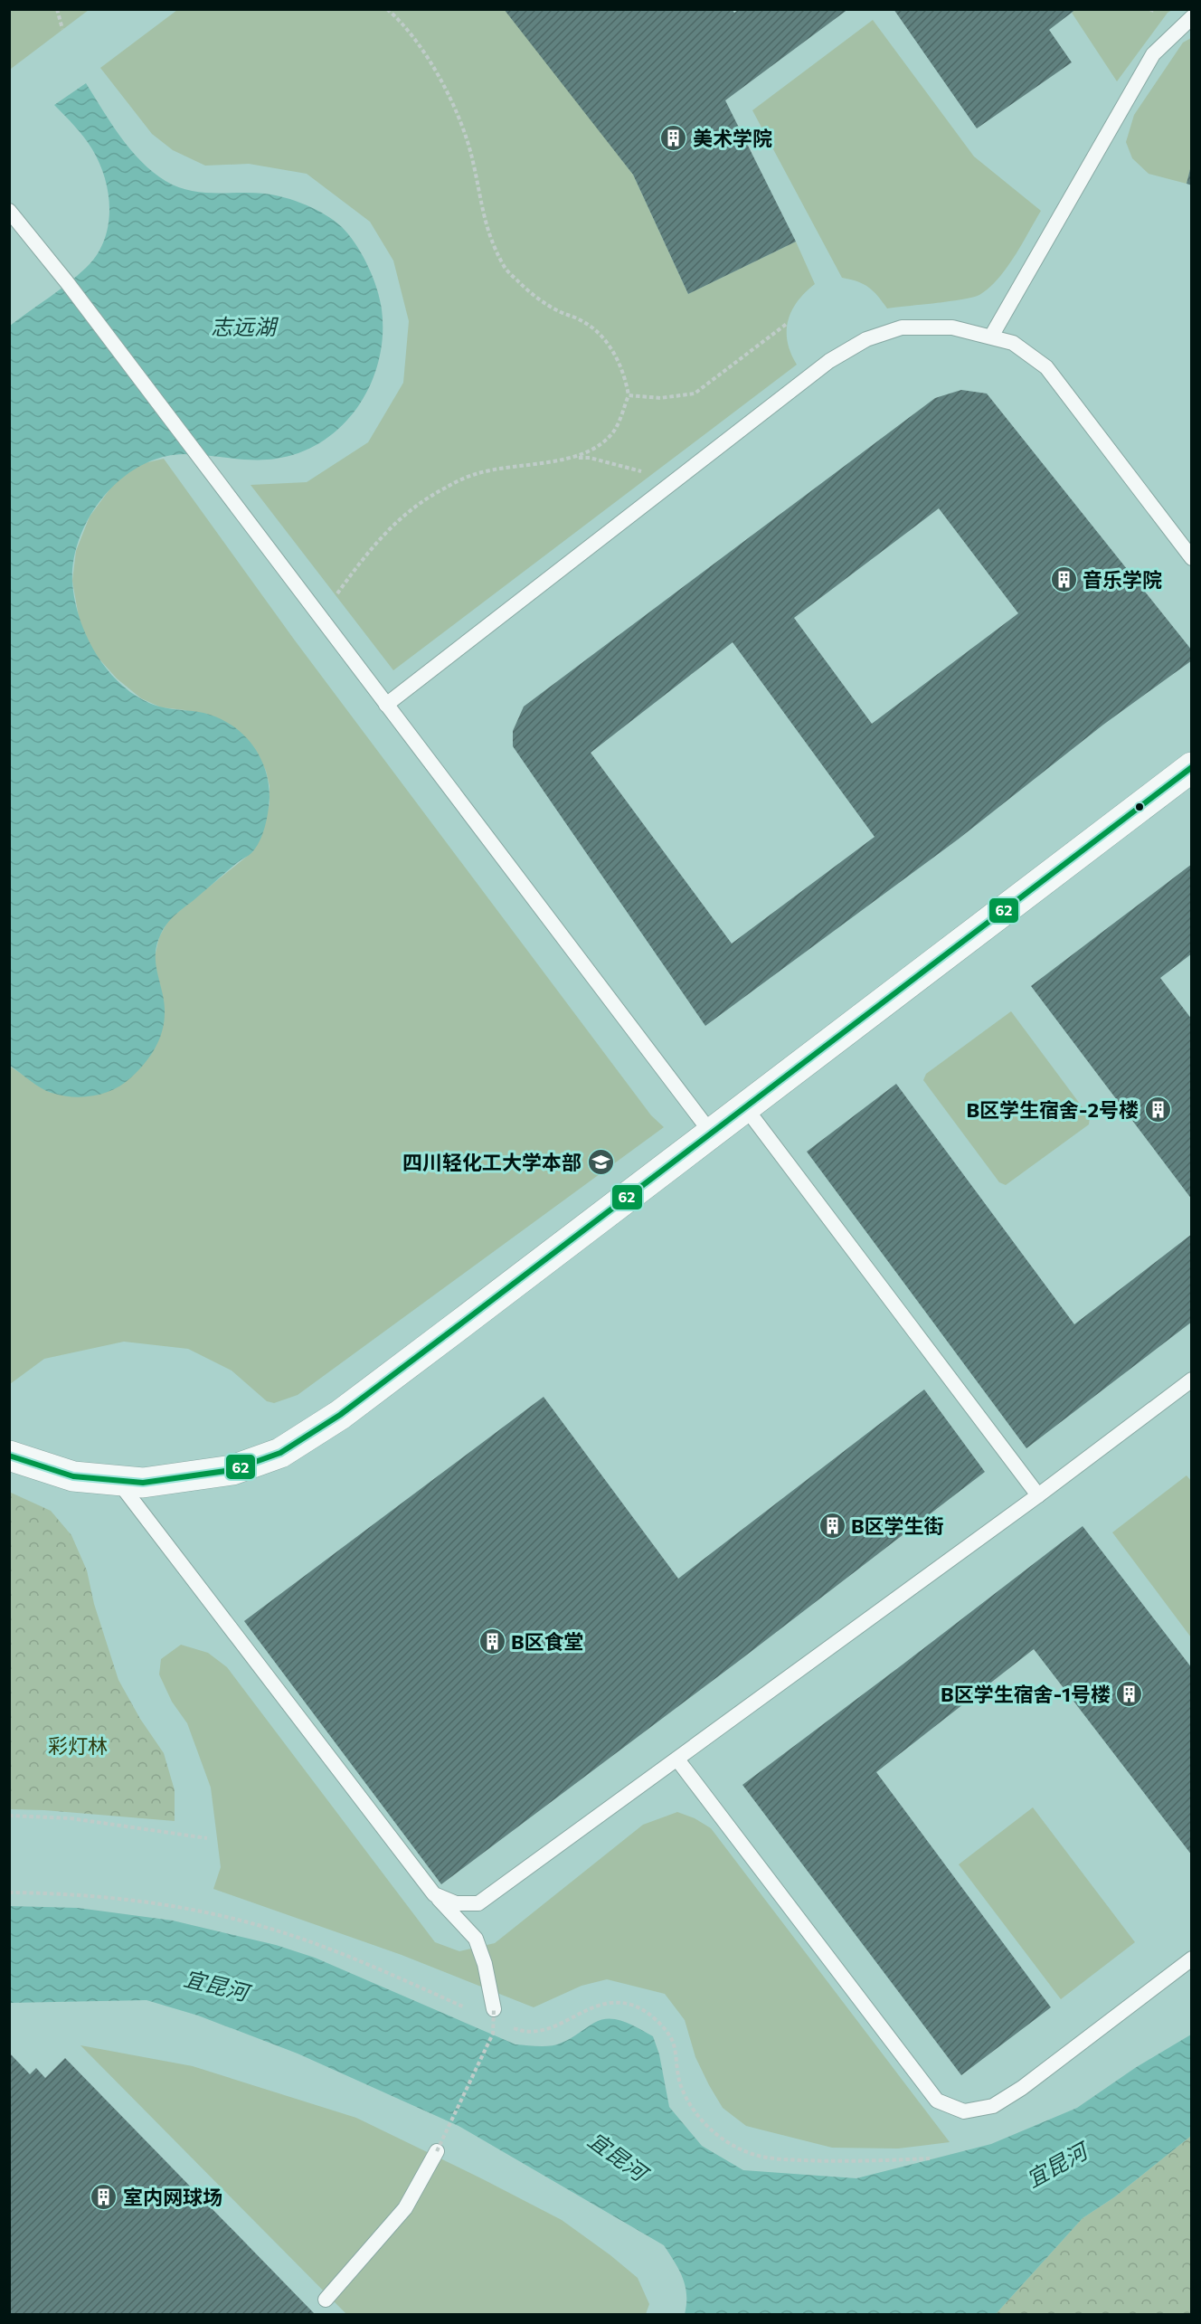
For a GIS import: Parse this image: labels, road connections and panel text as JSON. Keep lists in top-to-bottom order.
{
  "water": ["志远湖", "宜昆河"],
  "parks": ["彩灯林"],
  "places": {
    "building": [
      "美术学院",
      "音乐学院",
      "B区学生宿舍-2号楼",
      "B区学生街",
      "B区食堂",
      "B区学生宿舍-1号楼",
      "室内网球场"
    ],
    "school or university": ["四川轻化工大学本部"]
  },
  "lines": ["transit line 62"]
}
